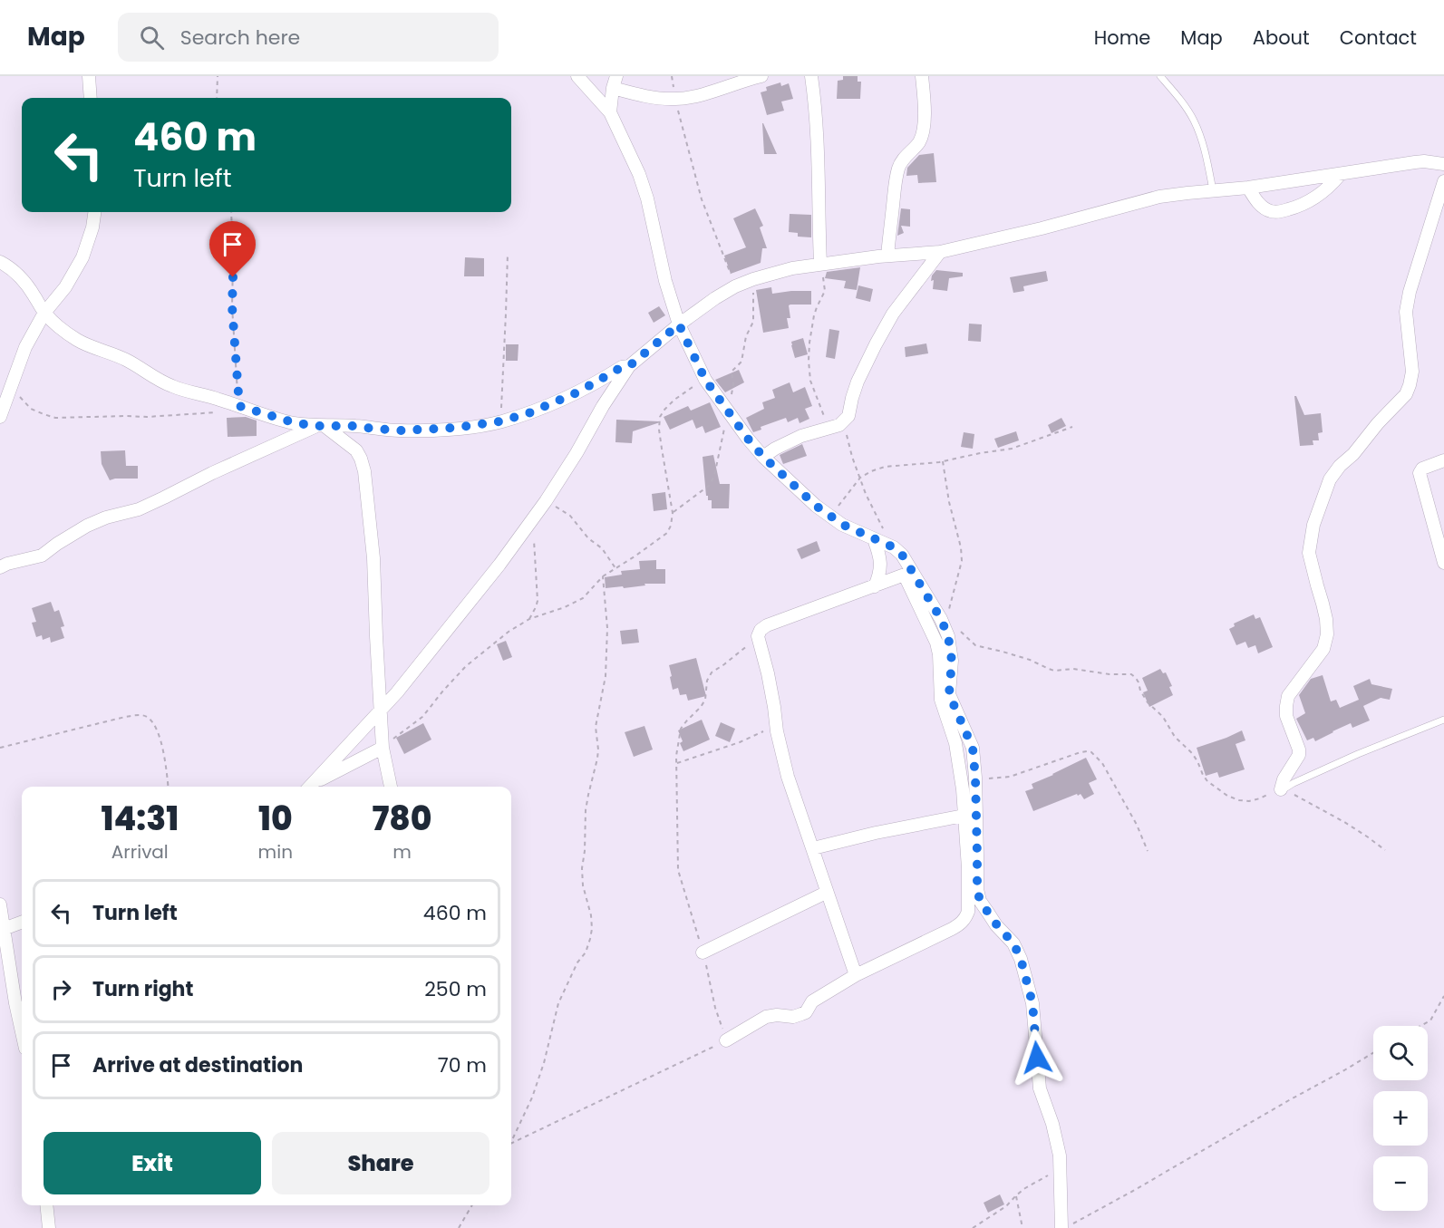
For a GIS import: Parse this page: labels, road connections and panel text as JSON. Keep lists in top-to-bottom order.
{
  "page": {
    "header": "Map",
    "search": "Search here",
    "nav": [
      "Home",
      "Map",
      "About",
      "Contact"
    ],
    "turn": ["460 m", "Turn left"],
    "eta": [
      "14:31",
      "Arrival",
      "10",
      "min",
      "780",
      "m"
    ],
    "list": [
      {
        "name": "Turn left",
        "value": "460 m"
      },
      {
        "name": "Turn right",
        "value": "250 m"
      },
      {
        "name": "Arrive at destination",
        "value": "70 m"
      }
    ],
    "map_buttons": ["+", "−"],
    "buttons": ["Exit", "Share"]
  }
}
